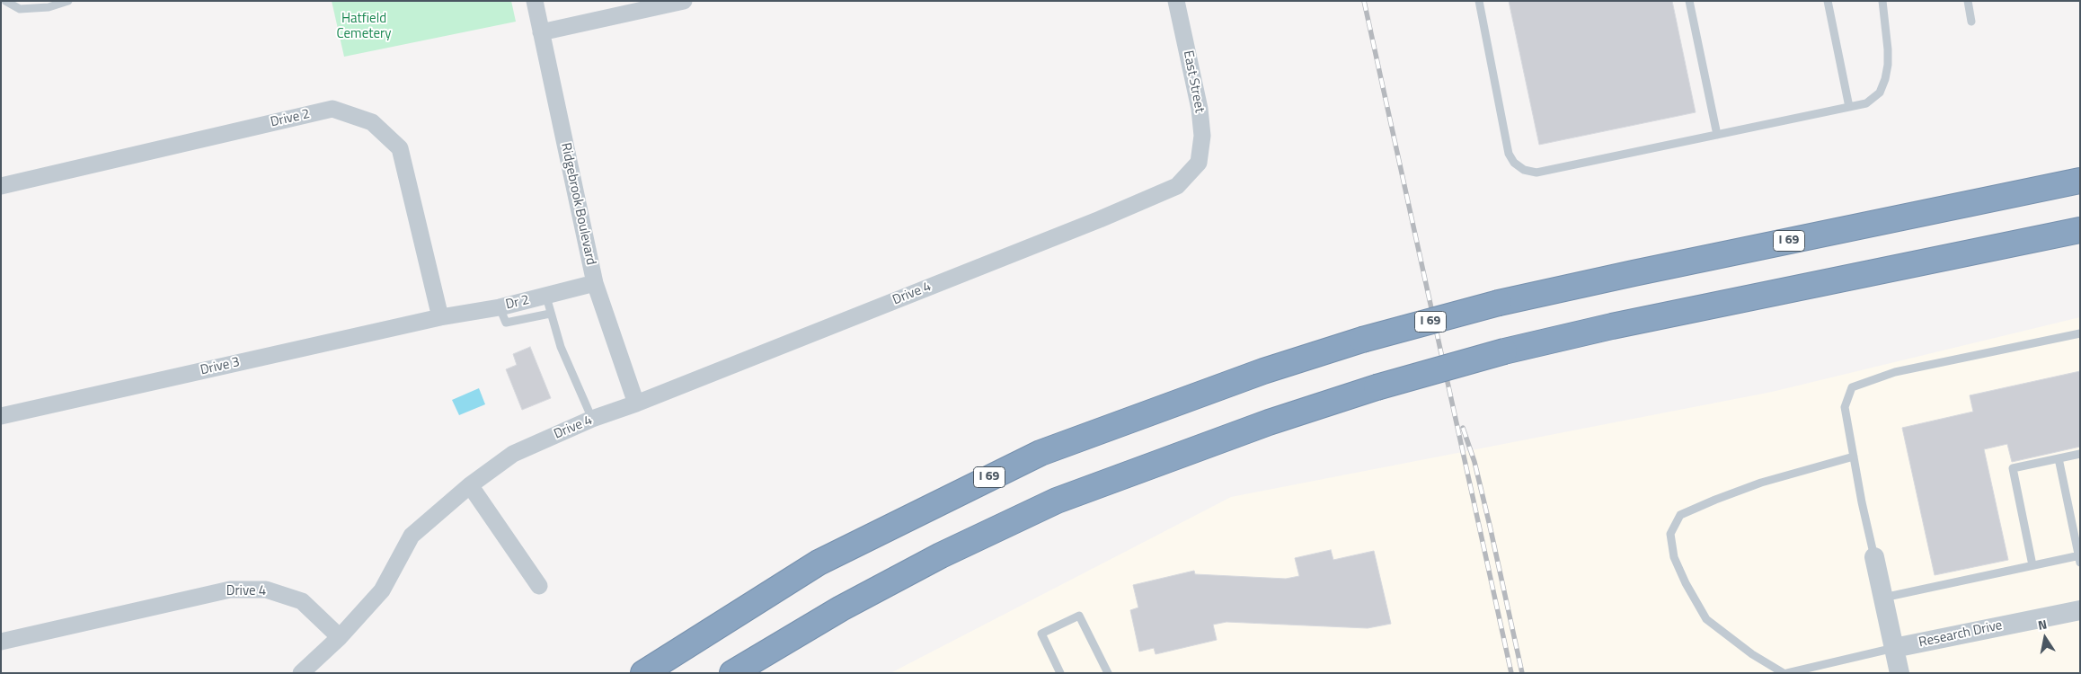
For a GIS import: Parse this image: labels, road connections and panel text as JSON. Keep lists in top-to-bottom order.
{
  "streets": {
    "highway": ["I 69"],
    "street": [
      "East Street",
      "Drive 2",
      "Ridgebrook Boulevard",
      "Drive 4",
      "Dr 2",
      "Drive 3",
      "Research Drive"
    ]
  },
  "crossings": [
    ["East Street", "Drive 4"],
    ["Drive 2", "Dr 2"],
    ["Drive 2", "Drive 3"],
    ["Ridgebrook Boulevard", "Drive 4"],
    ["Ridgebrook Boulevard", "Dr 2"],
    ["Dr 2", "Drive 3"]
  ],
  "parks": ["Hatfield Cemetery"],
  "north": "top"
}
